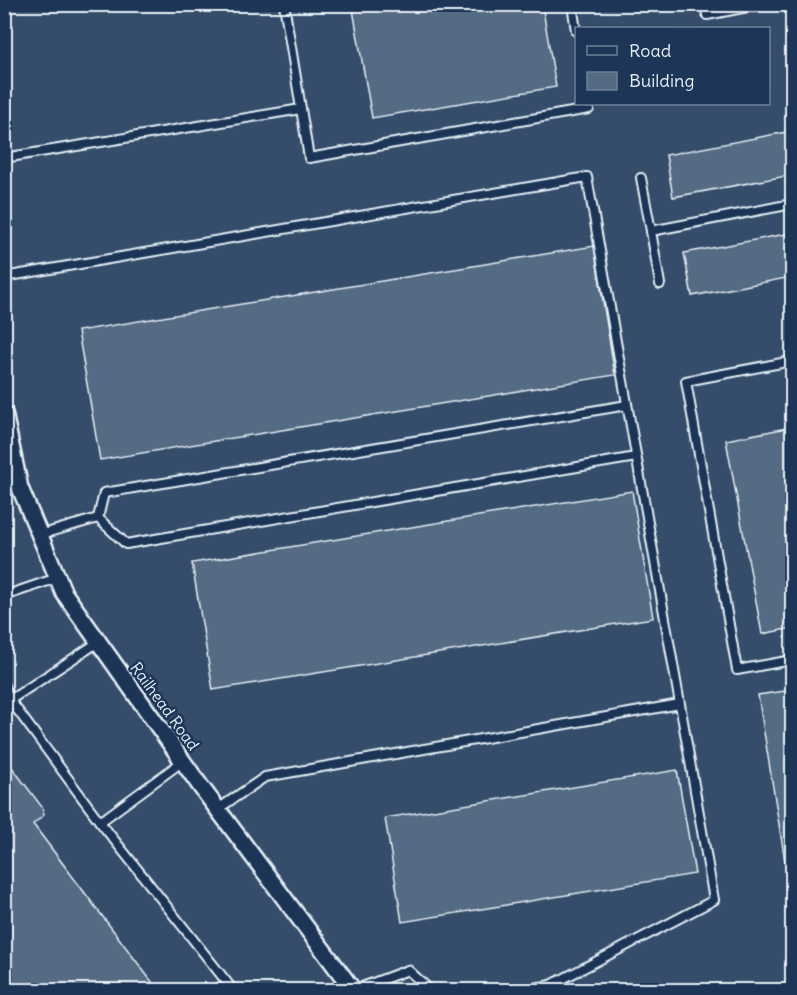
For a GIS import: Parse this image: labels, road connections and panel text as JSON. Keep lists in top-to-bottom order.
{
  "streets": {
    "street": ["Railhead Road"]
  },
  "legend": ["Road", "Building"]
}
